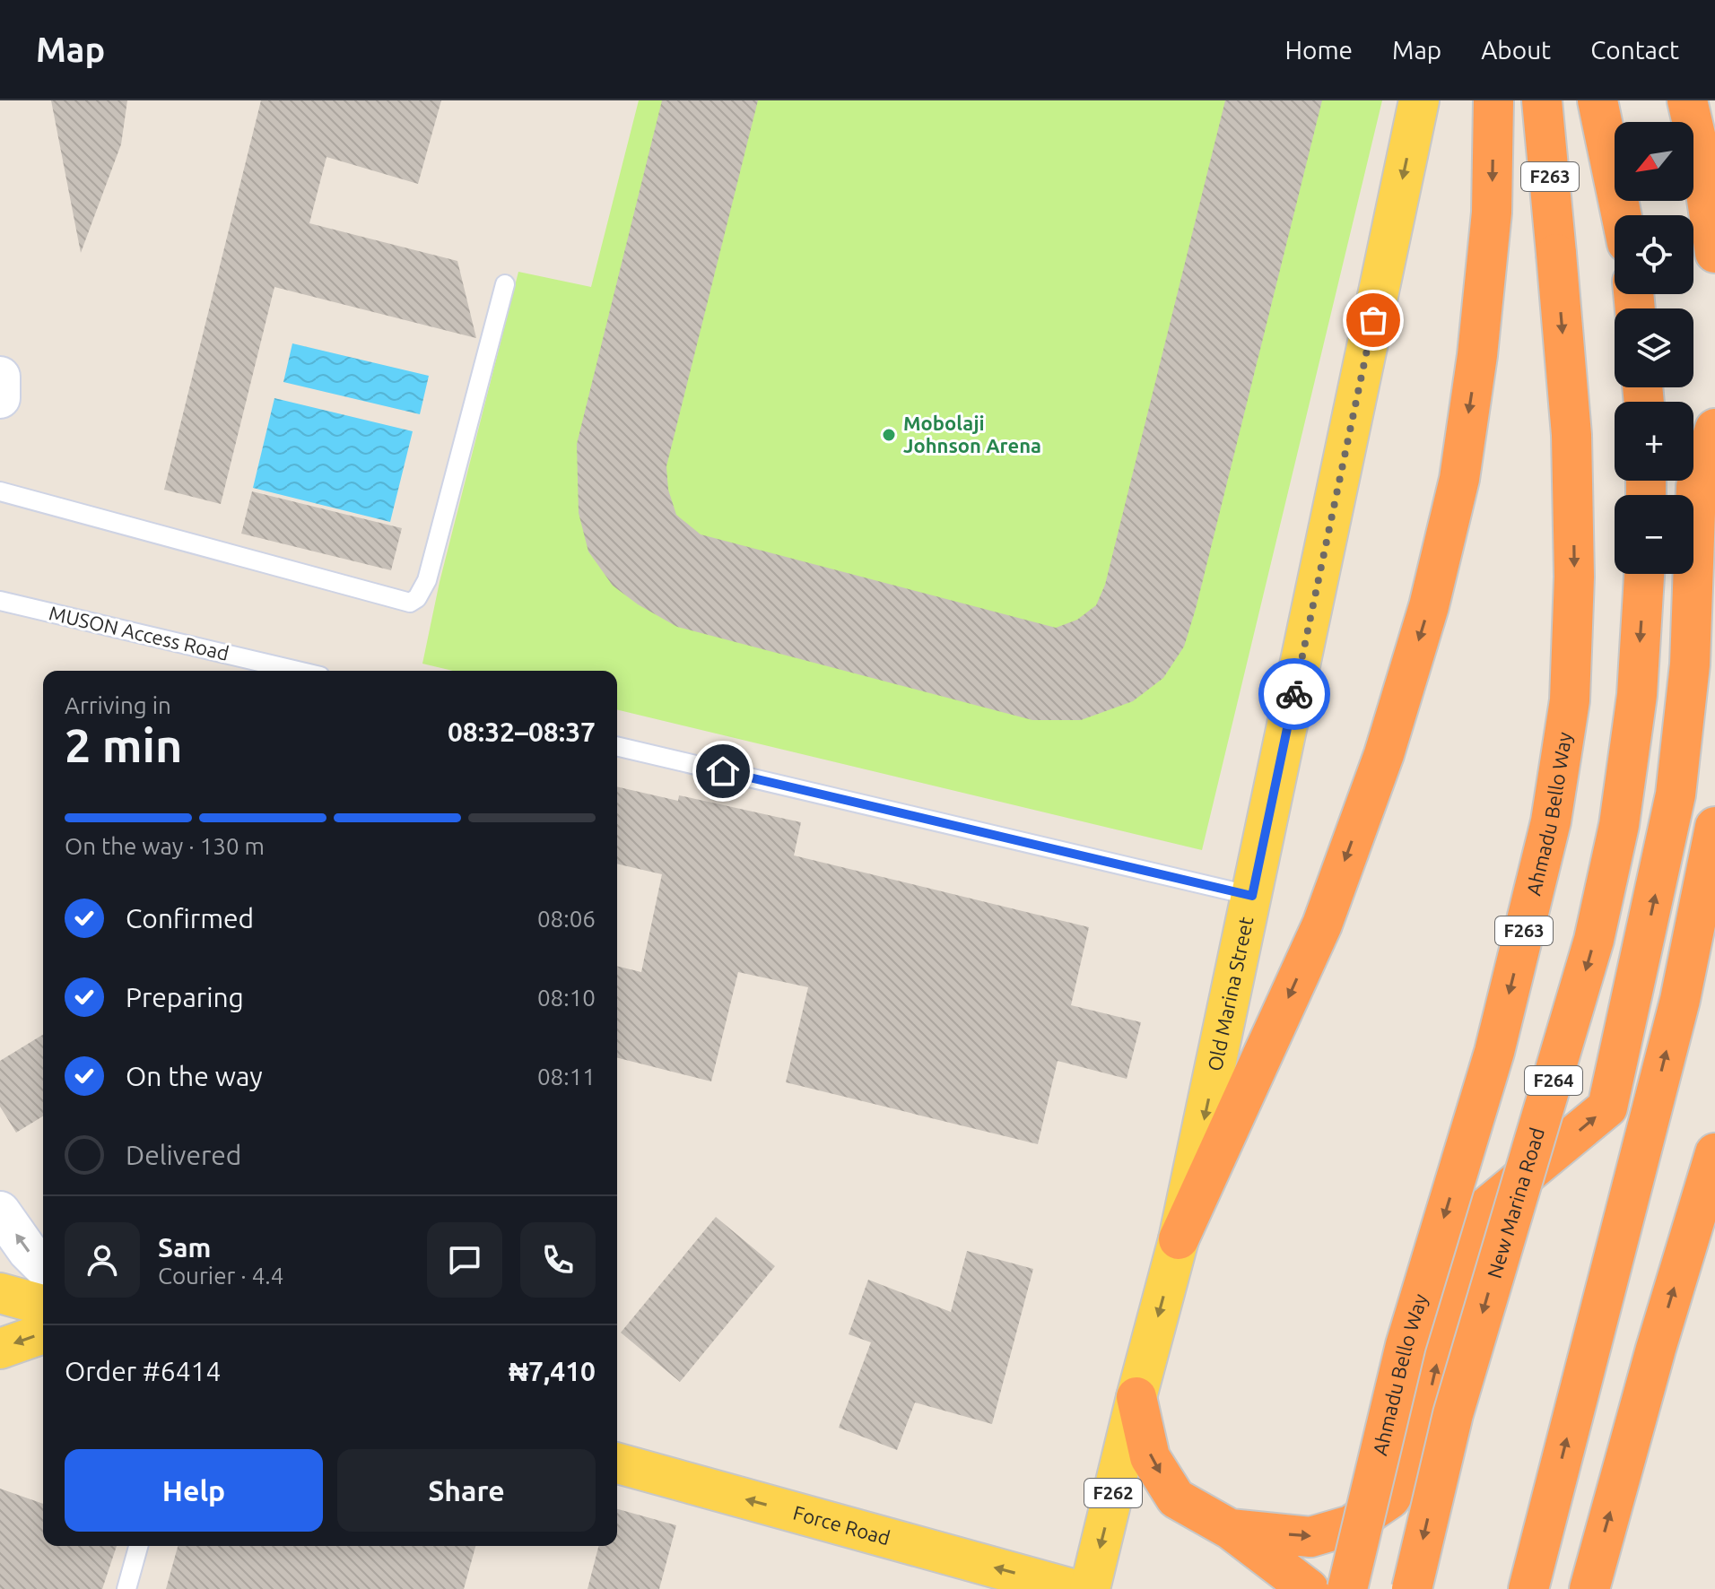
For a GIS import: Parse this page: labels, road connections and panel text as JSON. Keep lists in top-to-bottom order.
{
  "streets": {
    "highway": [
      "F263",
      "Ahmadu Bello Way",
      "F264",
      "New Marina Road"
    ],
    "main road": ["Old Marina Street", "F262", "Force Road"],
    "lane": ["MUSON Access Road"]
  },
  "one_way": ["Old Marina Street", "Force Road"],
  "places": ["Mobolaji Johnson Arena"],
  "north": "bottom left",
  "page": {
    "header": "Map",
    "nav": [
      "Home",
      "Map",
      "About",
      "Contact"
    ],
    "map_buttons": ["+", "−"],
    "heading": ["2 min", "Arriving in", "08:32–08:37"],
    "panel": [
      "Sam",
      "Courier · 4.4",
      "Order #6414",
      "₦7,410"
    ],
    "bar": "On the way · 130 m",
    "list": [
      ["Confirmed", "08:06"],
      ["Preparing", "08:10"],
      ["On the way", "08:11"],
      "Delivered"
    ],
    "buttons": ["Help", "Share"]
  }
}
